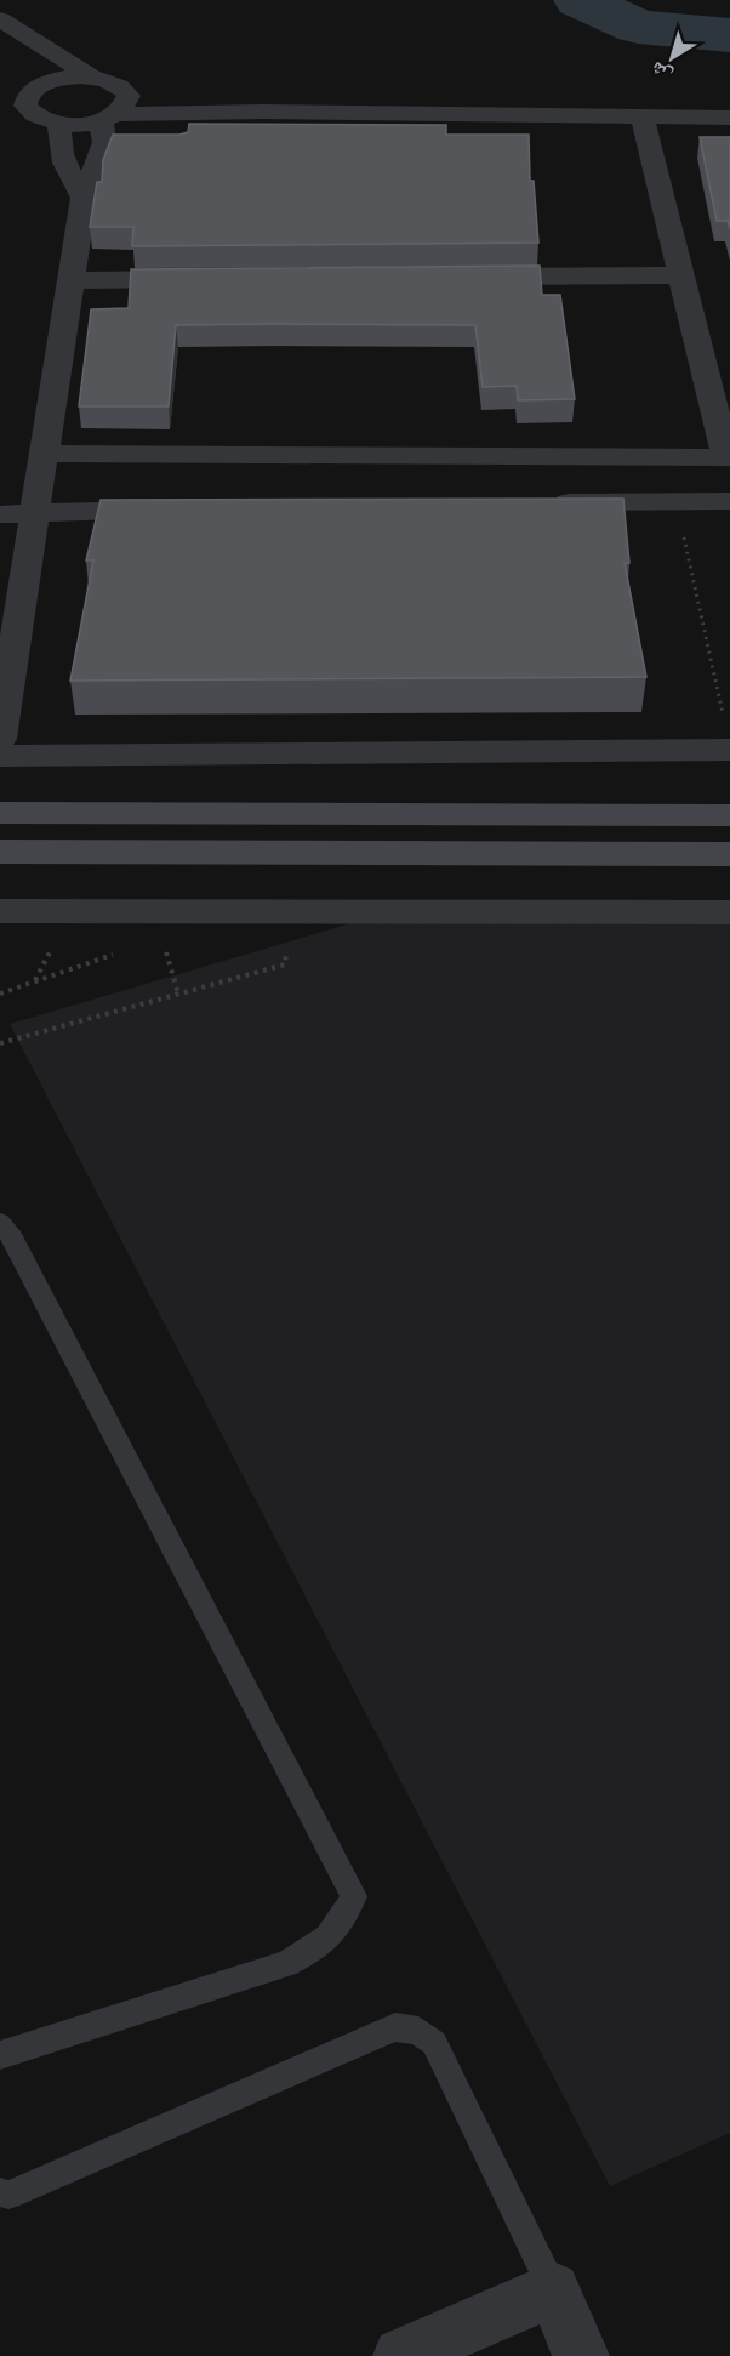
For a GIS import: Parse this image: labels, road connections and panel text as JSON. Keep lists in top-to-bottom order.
{
  "north": "bottom left"
}
